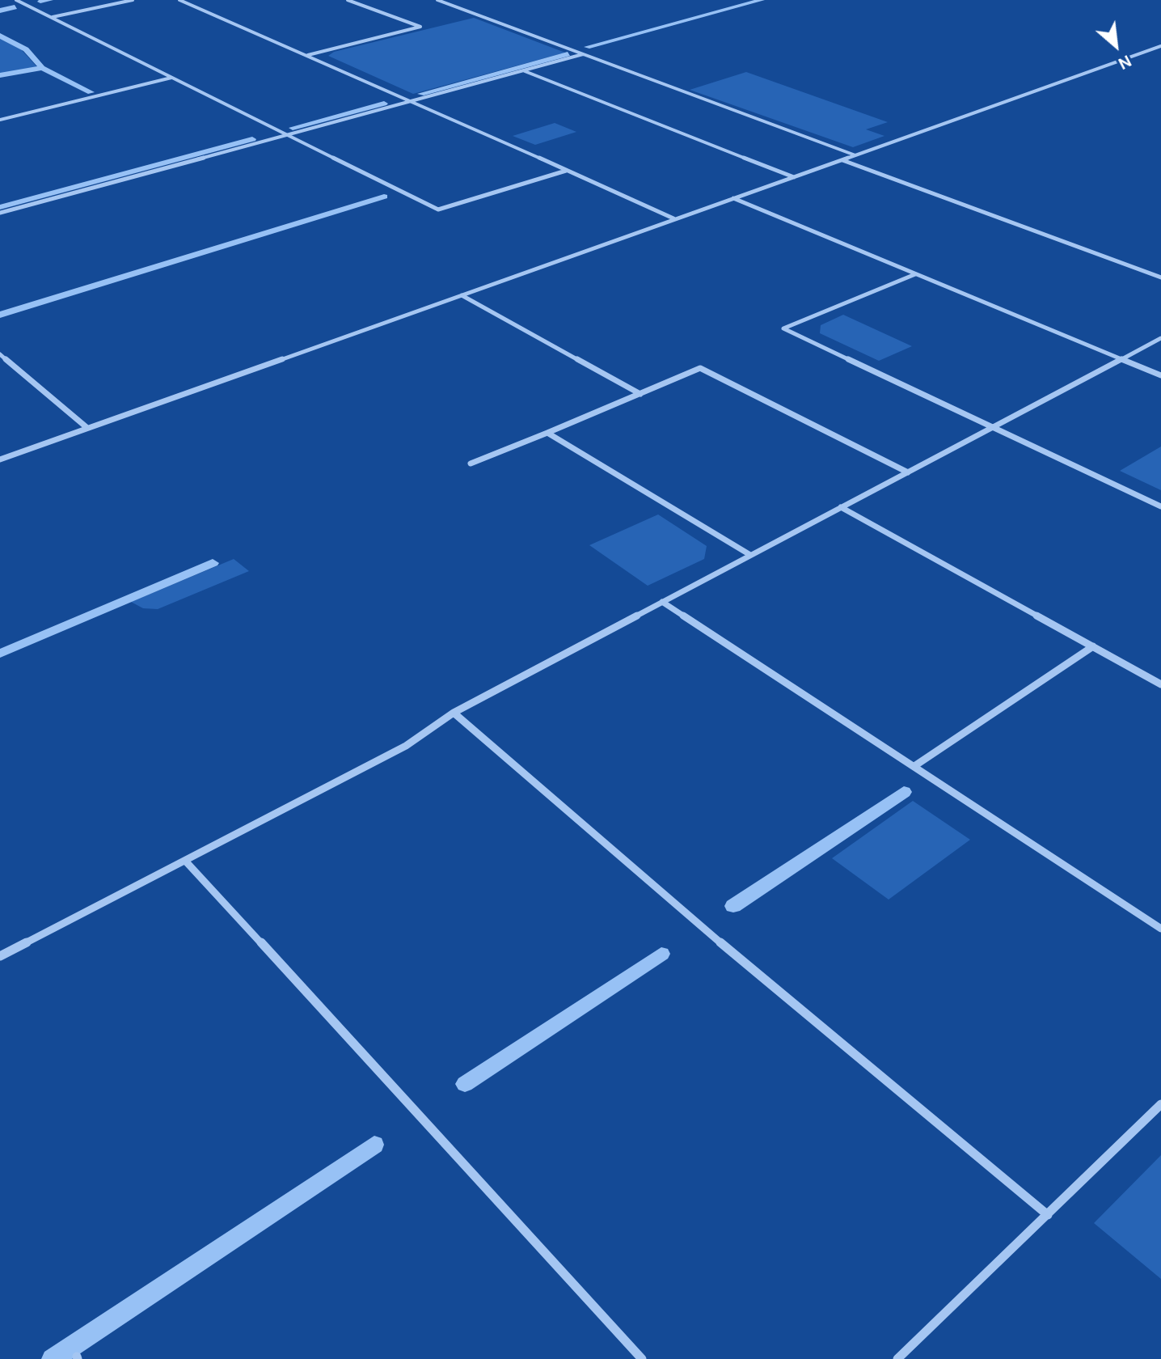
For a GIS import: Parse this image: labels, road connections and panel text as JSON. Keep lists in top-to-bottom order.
{
  "north": "bottom right"
}
